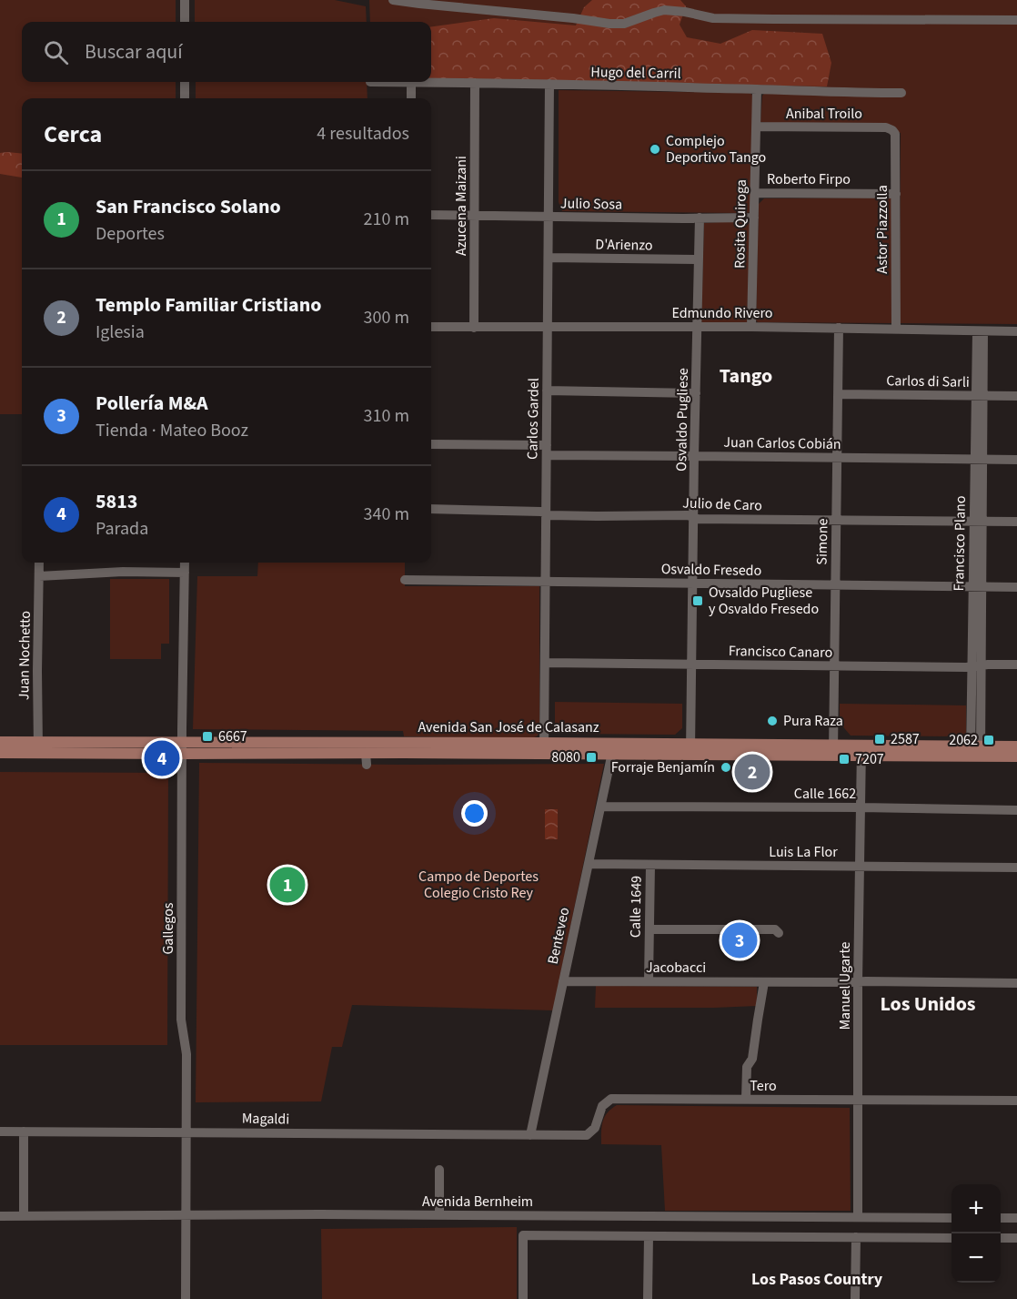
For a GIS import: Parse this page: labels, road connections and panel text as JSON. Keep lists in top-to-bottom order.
{
  "streets": {
    "main road": ["Avenida San José de Calasanz"],
    "street": [
      "Hugo del Carril",
      "Anibal Troilo",
      "Roberto Firpo",
      "Julio Sosa",
      "Azucena Maizani",
      "Rosita Quiroga",
      "Astor Piazzolla",
      "D'Arienzo",
      "Edmundo Rivero",
      "Carlos di Sarli",
      "Carlos Gardel",
      "Osvaldo Pugliese",
      "Juan Carlos Cobián",
      "Julio de Caro",
      "Simone",
      "Francisco Plano",
      "Osvaldo Fresedo",
      "Francisco Canaro",
      "Juan Nochetto",
      "Calle 1662",
      "Luis La Flor",
      "Calle 1649",
      "Gallegos",
      "Benteveo",
      "Jacobacci",
      "Manuel Ugarte",
      "Tero",
      "Magaldi",
      "Avenida Bernheim"
    ]
  },
  "crossings": [
    ["Hugo del Carril", "Azucena Maizani"],
    ["Hugo del Carril", "Rosita Quiroga"],
    ["Hugo del Carril", "Carlos Gardel"],
    ["Anibal Troilo", "Rosita Quiroga"],
    ["Anibal Troilo", "Astor Piazzolla"],
    ["Roberto Firpo", "Rosita Quiroga"],
    ["Roberto Firpo", "Astor Piazzolla"],
    ["Julio Sosa", "Azucena Maizani"],
    ["Julio Sosa", "Rosita Quiroga"],
    ["Julio Sosa", "Carlos Gardel"],
    ["Julio Sosa", "Osvaldo Pugliese"],
    ["Azucena Maizani", "Edmundo Rivero"],
    ["Rosita Quiroga", "Edmundo Rivero"],
    ["Astor Piazzolla", "Edmundo Rivero"],
    ["D'Arienzo", "Carlos Gardel"],
    ["D'Arienzo", "Osvaldo Pugliese"],
    ["Edmundo Rivero", "Carlos Gardel"],
    ["Edmundo Rivero", "Osvaldo Pugliese"],
    ["Edmundo Rivero", "Simone"],
    ["Edmundo Rivero", "Francisco Plano"],
    ["Carlos di Sarli", "Simone"],
    ["Carlos di Sarli", "Francisco Plano"],
    ["Carlos Gardel", "Juan Carlos Cobián"],
    ["Carlos Gardel", "Julio de Caro"],
    ["Carlos Gardel", "Osvaldo Fresedo"],
    ["Carlos Gardel", "Francisco Canaro"],
    ["Carlos Gardel", "Avenida San José de Calasanz"],
    ["Osvaldo Pugliese", "Juan Carlos Cobián"],
    ["Osvaldo Pugliese", "Julio de Caro"],
    ["Osvaldo Pugliese", "Osvaldo Fresedo"],
    ["Osvaldo Pugliese", "Francisco Canaro"],
    ["Osvaldo Pugliese", "Avenida San José de Calasanz"],
    ["Juan Carlos Cobián", "Simone"],
    ["Juan Carlos Cobián", "Francisco Plano"],
    ["Julio de Caro", "Simone"],
    ["Julio de Caro", "Francisco Plano"],
    ["Simone", "Osvaldo Fresedo"],
    ["Simone", "Francisco Canaro"],
    ["Simone", "Avenida San José de Calasanz"],
    ["Francisco Plano", "Osvaldo Fresedo"],
    ["Francisco Plano", "Francisco Canaro"],
    ["Francisco Plano", "Avenida San José de Calasanz"],
    ["Juan Nochetto", "Avenida San José de Calasanz"],
    ["Avenida San José de Calasanz", "Gallegos"],
    ["Avenida San José de Calasanz", "Benteveo"],
    ["Avenida San José de Calasanz", "Manuel Ugarte"],
    ["Calle 1662", "Benteveo"],
    ["Calle 1662", "Manuel Ugarte"],
    ["Luis La Flor", "Calle 1649"],
    ["Luis La Flor", "Benteveo"],
    ["Luis La Flor", "Manuel Ugarte"],
    ["Calle 1649", "Jacobacci"],
    ["Gallegos", "Magaldi"],
    ["Gallegos", "Avenida Bernheim"],
    ["Benteveo", "Jacobacci"],
    ["Benteveo", "Tero"],
    ["Benteveo", "Magaldi"],
    ["Jacobacci", "Manuel Ugarte"],
    ["Manuel Ugarte", "Tero"],
    ["Manuel Ugarte", "Avenida Bernheim"],
    ["Tero", "Magaldi"]
  ],
  "districts": ["Tango", "Los Unidos", "Los Pasos Country"],
  "parks": ["Campo de Deportes Colegio Cristo Rey"],
  "places": {
    "other": ["Complejo Deportivo Tango", "Pura Raza", "Forraje Benjamín"],
    "transit": [
      "Ovsaldo Pugliese y Osvaldo Fresedo",
      "6667",
      "2587",
      "2062",
      "8080",
      "7207"
    ]
  },
  "page": {
    "search": "Buscar aquí",
    "heading": ["Cerca", "4 resultados"],
    "list": [
      {
        "mark": "1",
        "name": "San Francisco Solano",
        "note": "Deportes",
        "value": "210 m"
      },
      {
        "mark": "2",
        "name": "Templo Familiar Cristiano",
        "note": "Iglesia",
        "value": "300 m"
      },
      {
        "mark": "3",
        "name": "Pollería M&A",
        "note": "Tienda · Mateo Booz",
        "value": "310 m"
      },
      {
        "mark": "4",
        "name": "5813",
        "note": "Parada",
        "value": "340 m"
      }
    ],
    "pins": [
      "4",
      "2",
      "1",
      "3"
    ],
    "map_buttons": ["+", "−"]
  }
}
